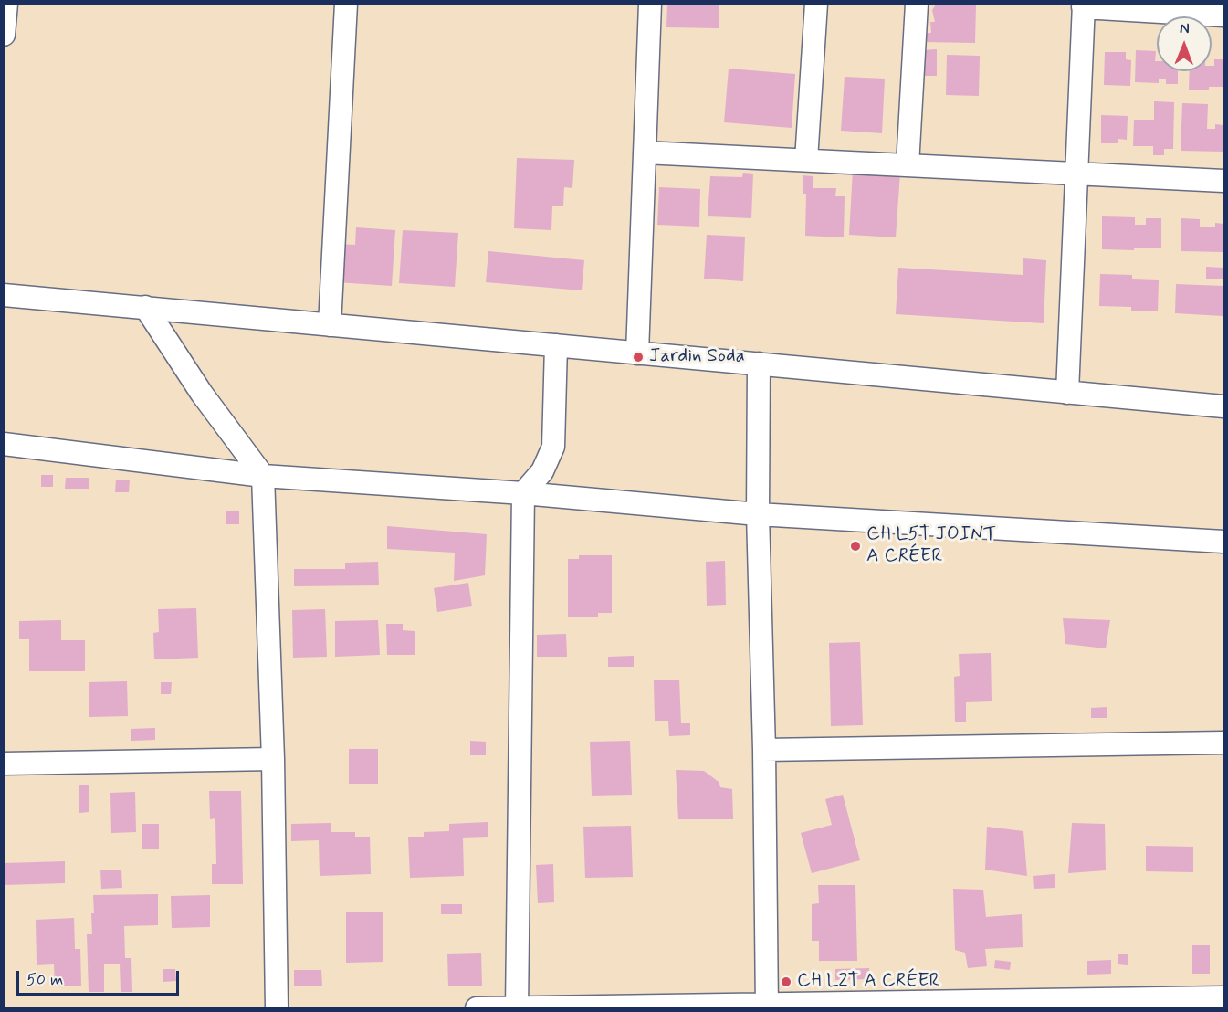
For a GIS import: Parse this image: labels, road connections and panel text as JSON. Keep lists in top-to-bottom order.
{
  "places": ["Jardin Soda", "CH L5T JOINT A CRÉER", "CH L2T A CRÉER"],
  "scale_bar": "50 m",
  "north": "top"
}
